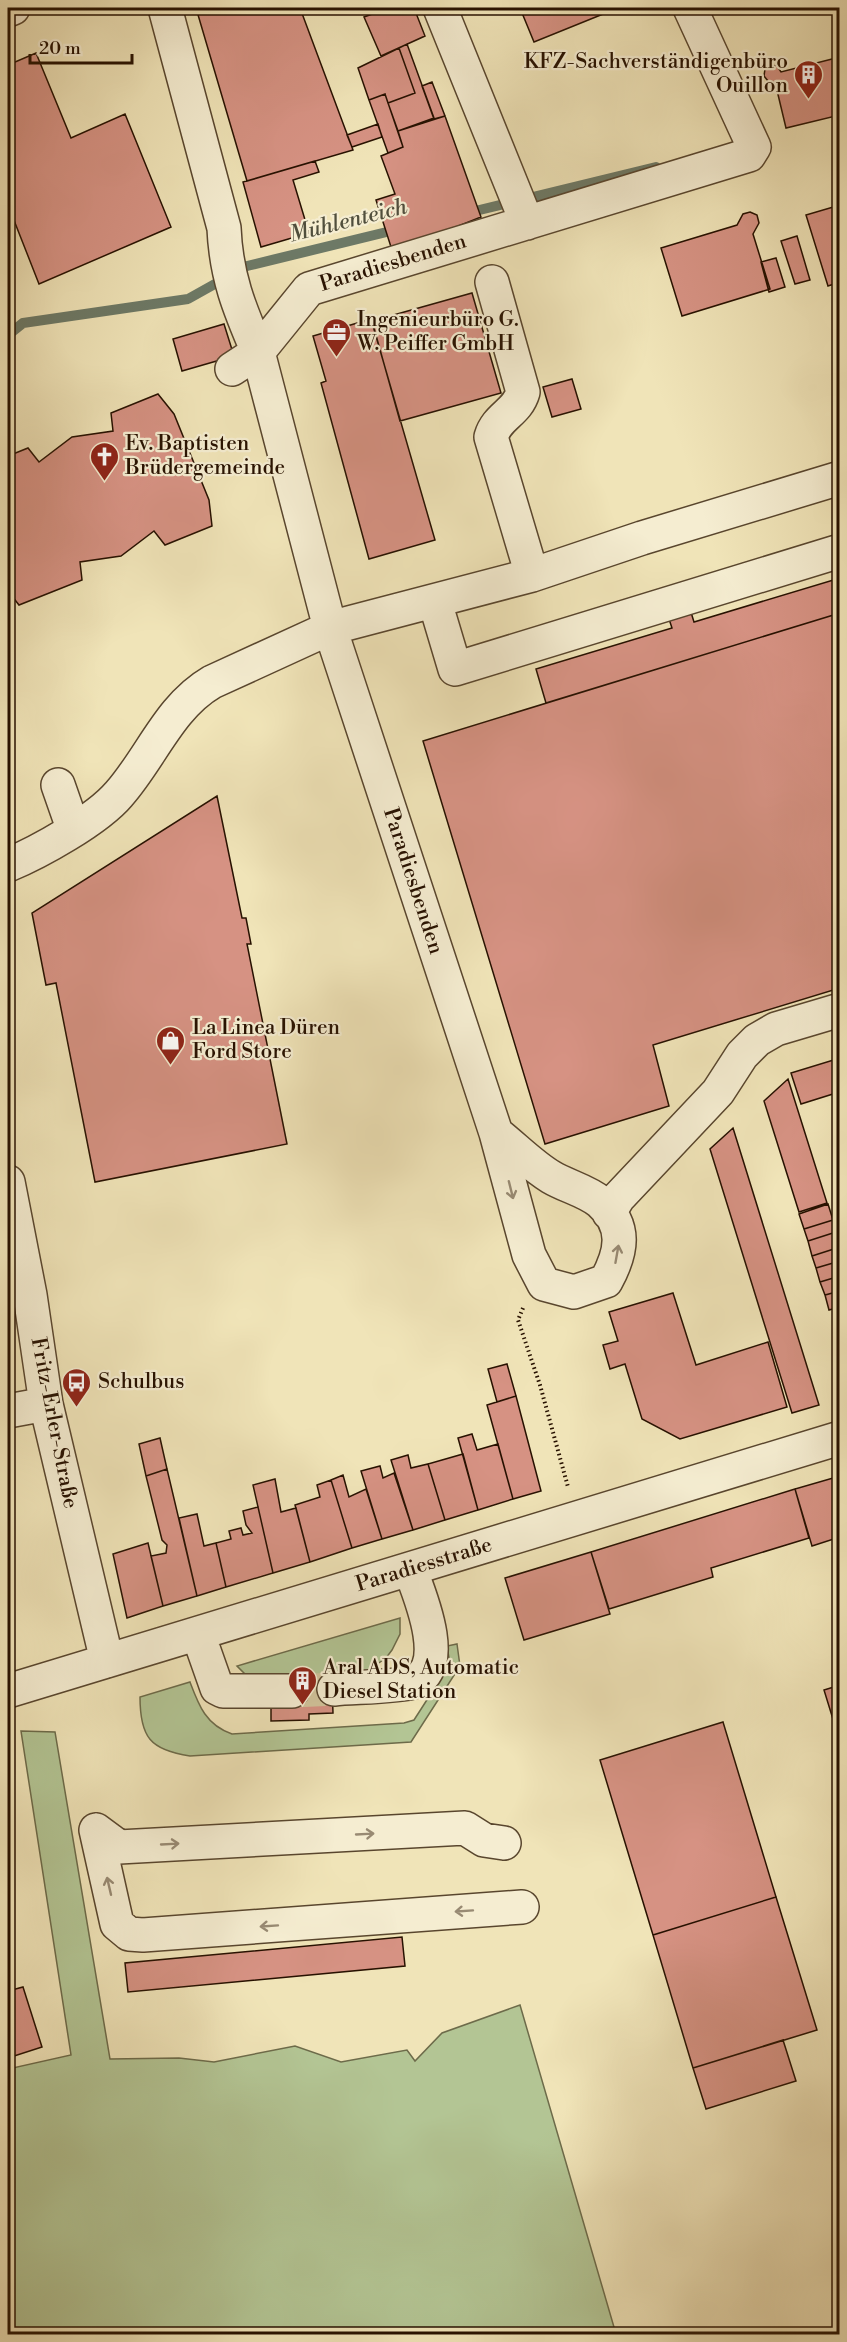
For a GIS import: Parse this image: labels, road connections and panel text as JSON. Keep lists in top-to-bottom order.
{
  "streets": {
    "street": ["Paradiesbenden", "Fritz-Erler-Straße", "Paradiesstraße"]
  },
  "crossings": [
    ["Fritz-Erler-Straße", "Paradiesstraße"]
  ],
  "water": ["Mühlenteich"],
  "places": {
    "building": ["KFZ-Sachverständigenbüro Ouillon", "Aral ADS, Automatic Diesel Station"],
    "office": ["Ingenieurbüro G. W. Peiffer GmbH"],
    "church": ["Ev. Baptisten Brüdergemeinde"],
    "shop": ["La Linea Düren Ford Store"],
    "bus stop": ["Schulbus"]
  },
  "scale_bar": "20 m"
}
